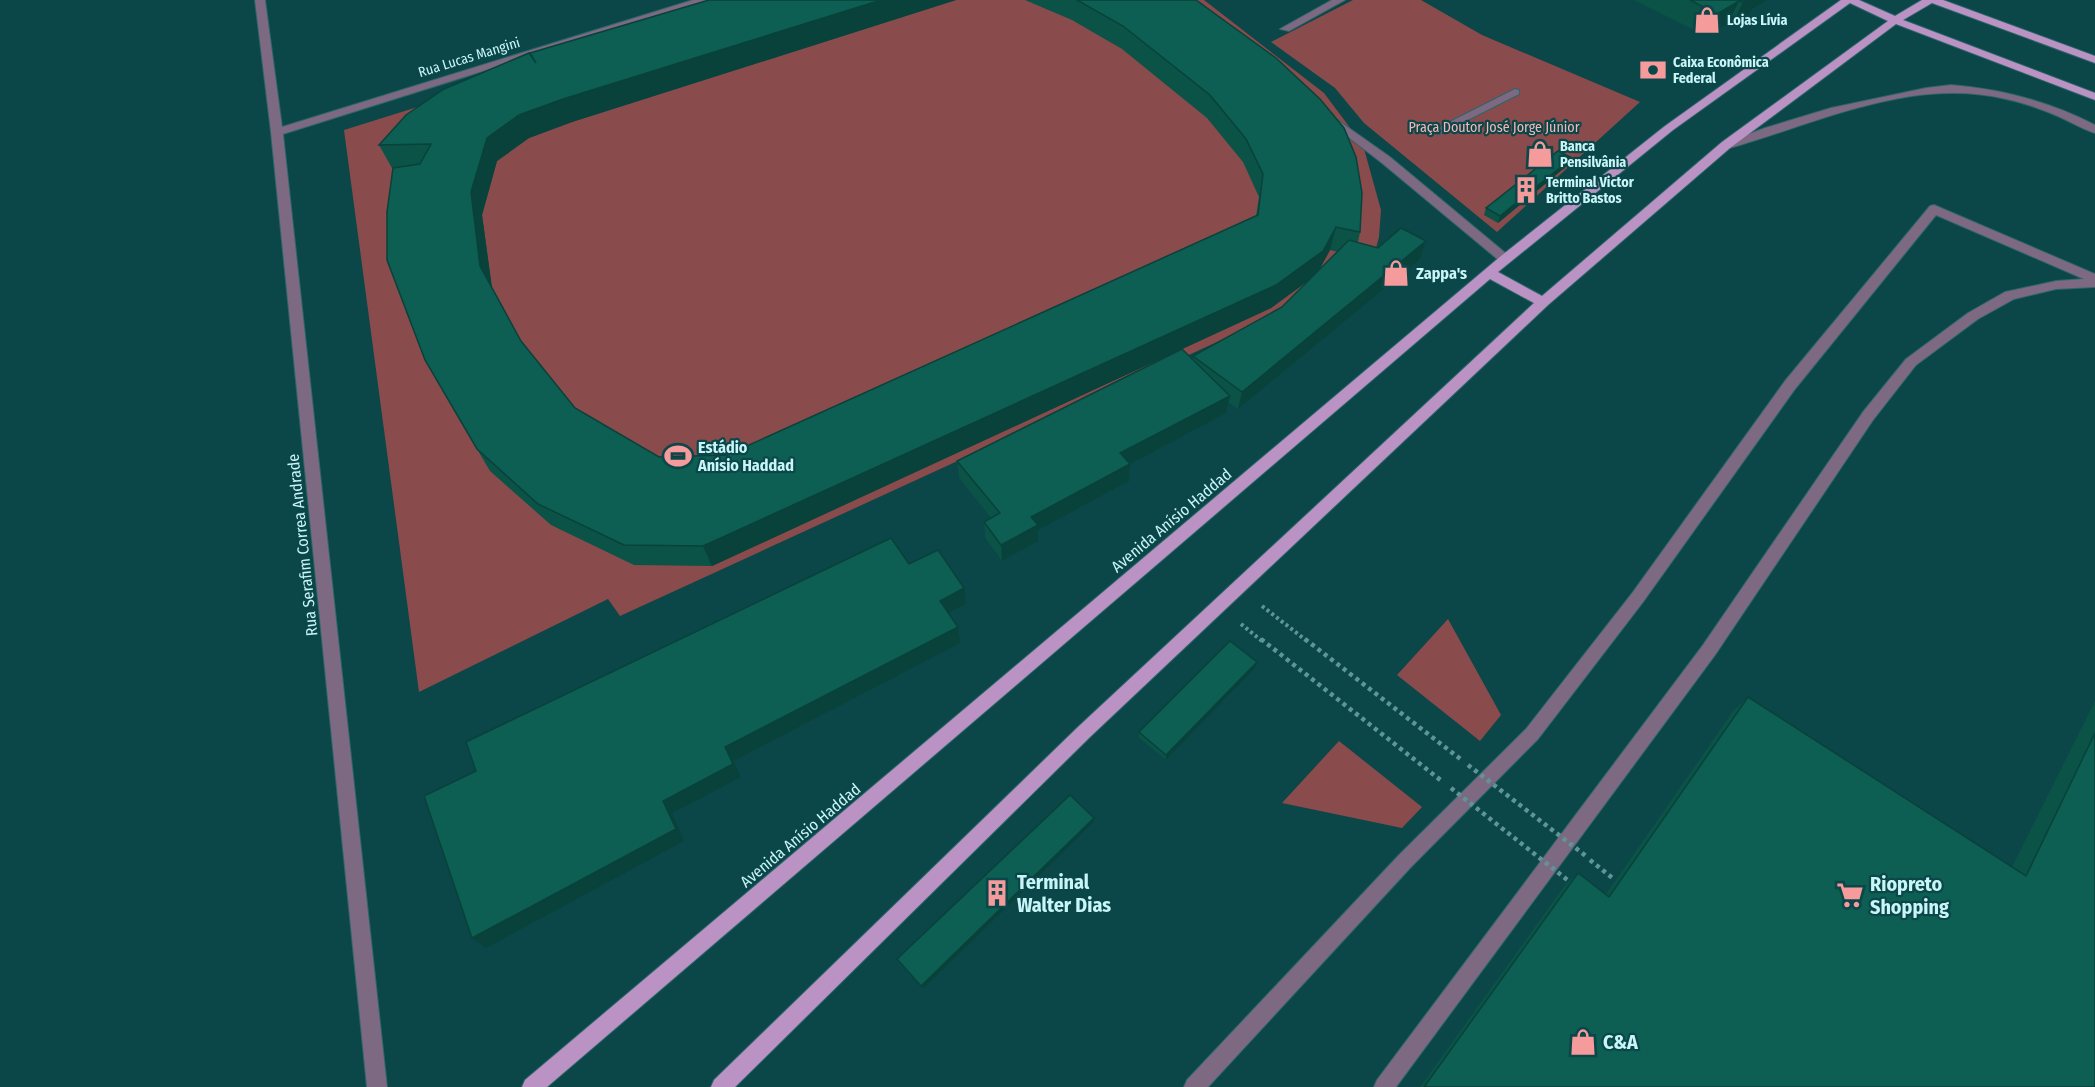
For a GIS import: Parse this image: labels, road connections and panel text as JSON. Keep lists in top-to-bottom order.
{
  "streets": {
    "main road": ["Avenida Anísio Haddad"],
    "street": ["Rua Lucas Mangini", "Rua Serafim Correa Andrade"]
  },
  "crossings": [
    ["Rua Lucas Mangini", "Rua Serafim Correa Andrade"]
  ],
  "parks": ["Praça Doutor José Jorge Júnior"],
  "places": {
    "shop": [
      "Lojas Lívia",
      "Banca Pensilvânia",
      "Zappa's",
      "C&A"
    ],
    "bank": ["Caixa Econômica Federal"],
    "building": ["Terminal Victor Britto Bastos", "Terminal Walter Dias"],
    "sports": ["Estádio Anísio Haddad"],
    "supermarket": ["Riopreto Shopping"]
  }
}
